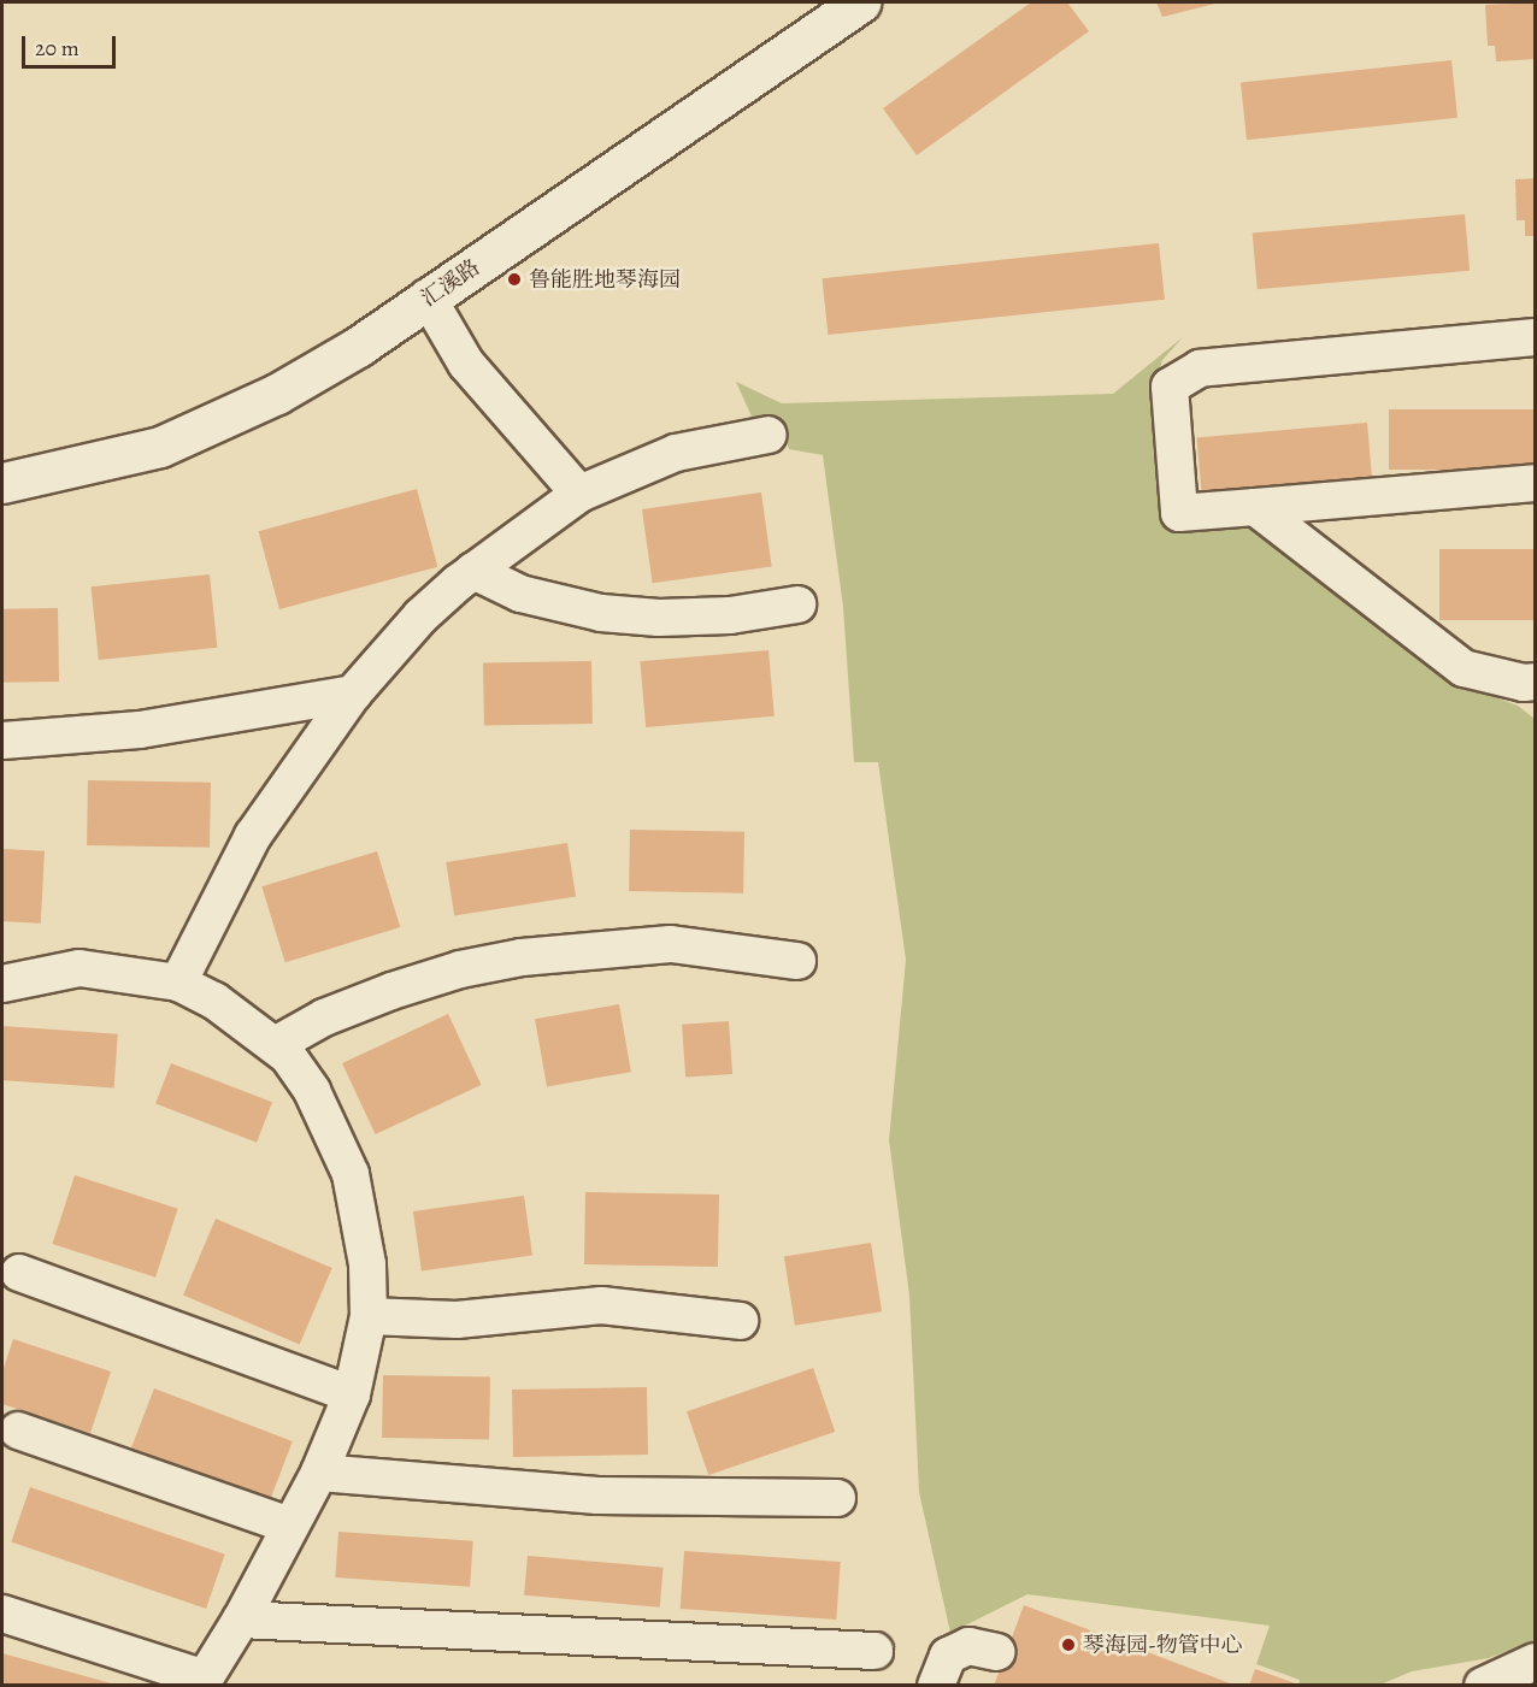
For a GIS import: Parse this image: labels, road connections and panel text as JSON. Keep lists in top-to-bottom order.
{
  "streets": {
    "street": ["汇溪路"]
  },
  "places": ["鲁能胜地琴海园", "琴海园-物管中心"],
  "scale_bar": "20 m"
}
